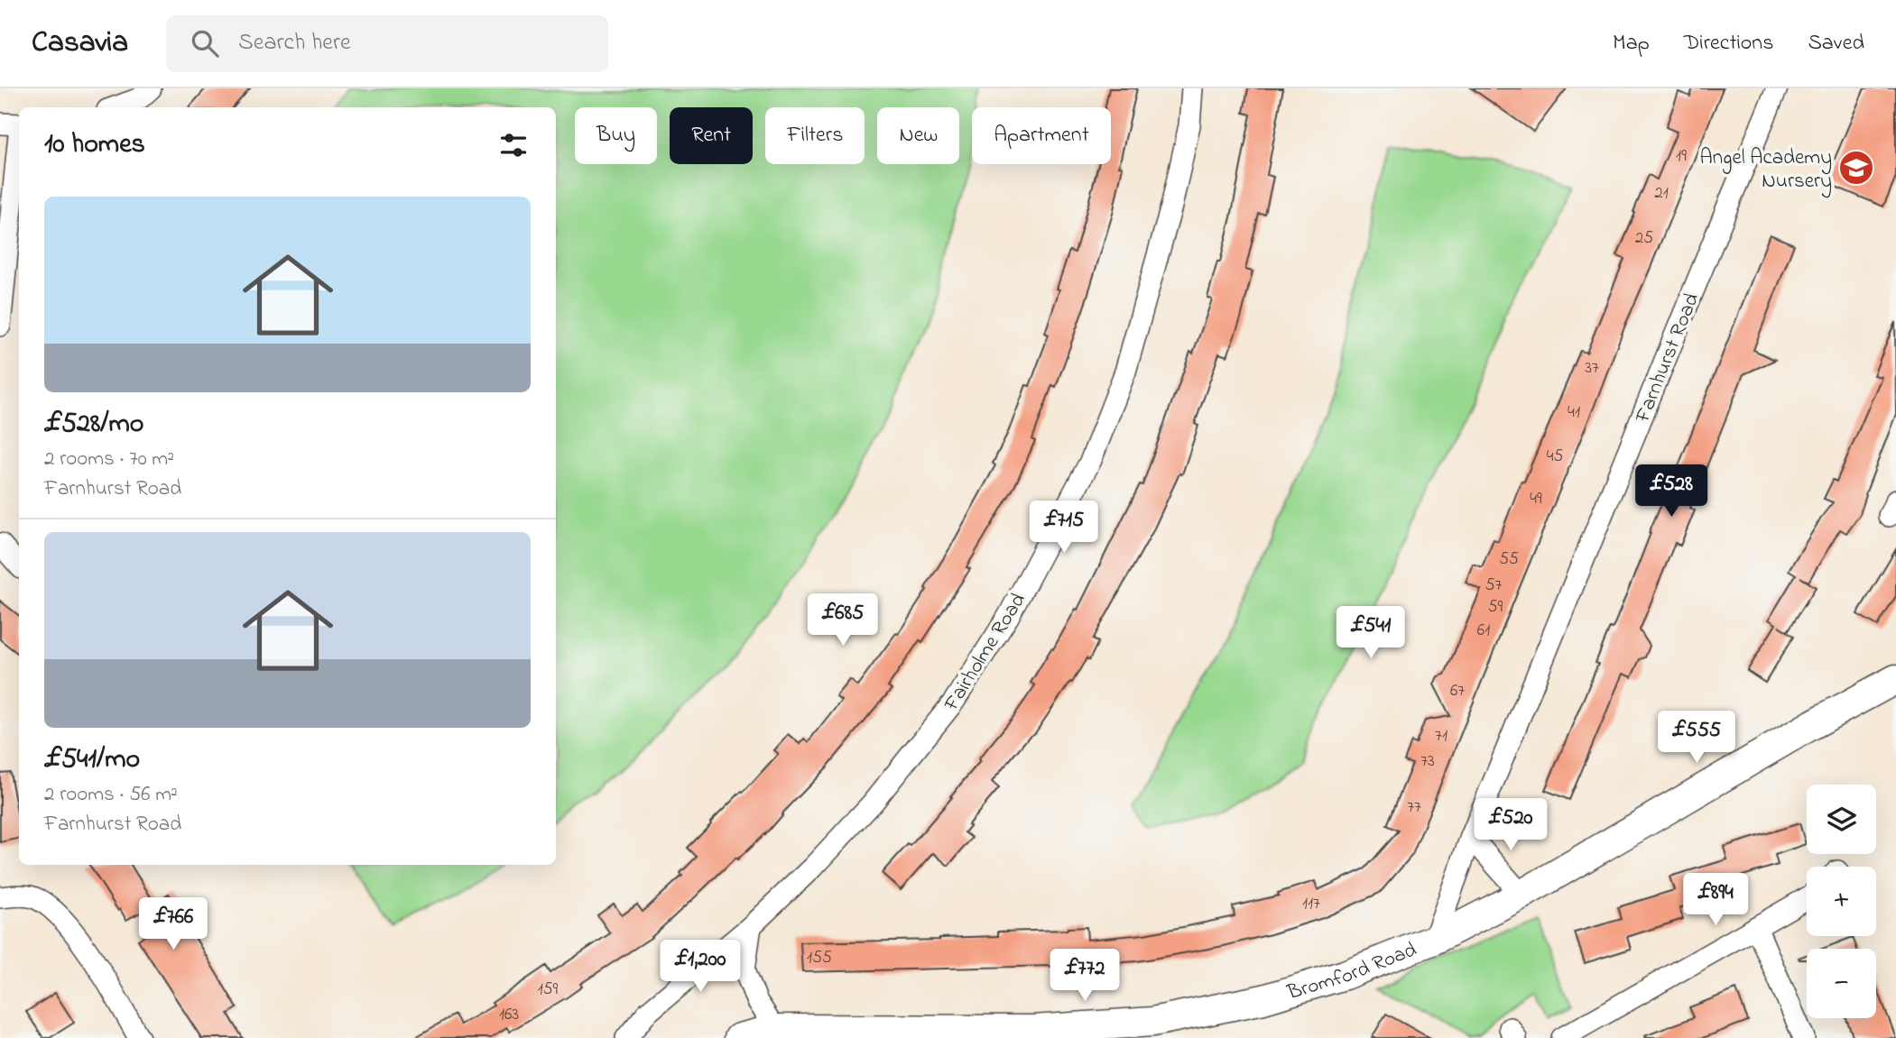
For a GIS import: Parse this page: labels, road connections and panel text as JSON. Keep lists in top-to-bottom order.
{
  "streets": {
    "street": ["Farnhurst Road", "Fairholme Road", "Bromford Road"]
  },
  "crossings": [
    ["Farnhurst Road", "Bromford Road"]
  ],
  "places": {
    "school or university": ["Angel Academy Nursery"]
  },
  "house_numbers": [
    "19",
    "21",
    "25",
    "37",
    "41",
    "45",
    "49",
    "55",
    "57",
    "59",
    "61",
    "67",
    "71",
    "73",
    "77",
    "117",
    "155",
    "159",
    "163"
  ],
  "page": {
    "header": "Casavia",
    "search": "Search here",
    "nav": ["Map", "Directions", "Saved"],
    "chip": [
      "Buy",
      "Rent",
      "Filters",
      "New",
      "Apartment"
    ],
    "heading": "10 homes",
    "list": [
      {
        "name": "£528/mo",
        "note": "2 rooms · 70 m² · Farnhurst Road"
      },
      {
        "name": "£541/mo",
        "note": "2 rooms · 56 m² · Farnhurst Road"
      }
    ],
    "price": [
      "£528",
      "£715",
      "£685",
      "£541",
      "£555",
      "£520",
      "£894",
      "£766",
      "£1,200",
      "£772"
    ],
    "map_buttons": ["+", "−"]
  }
}
